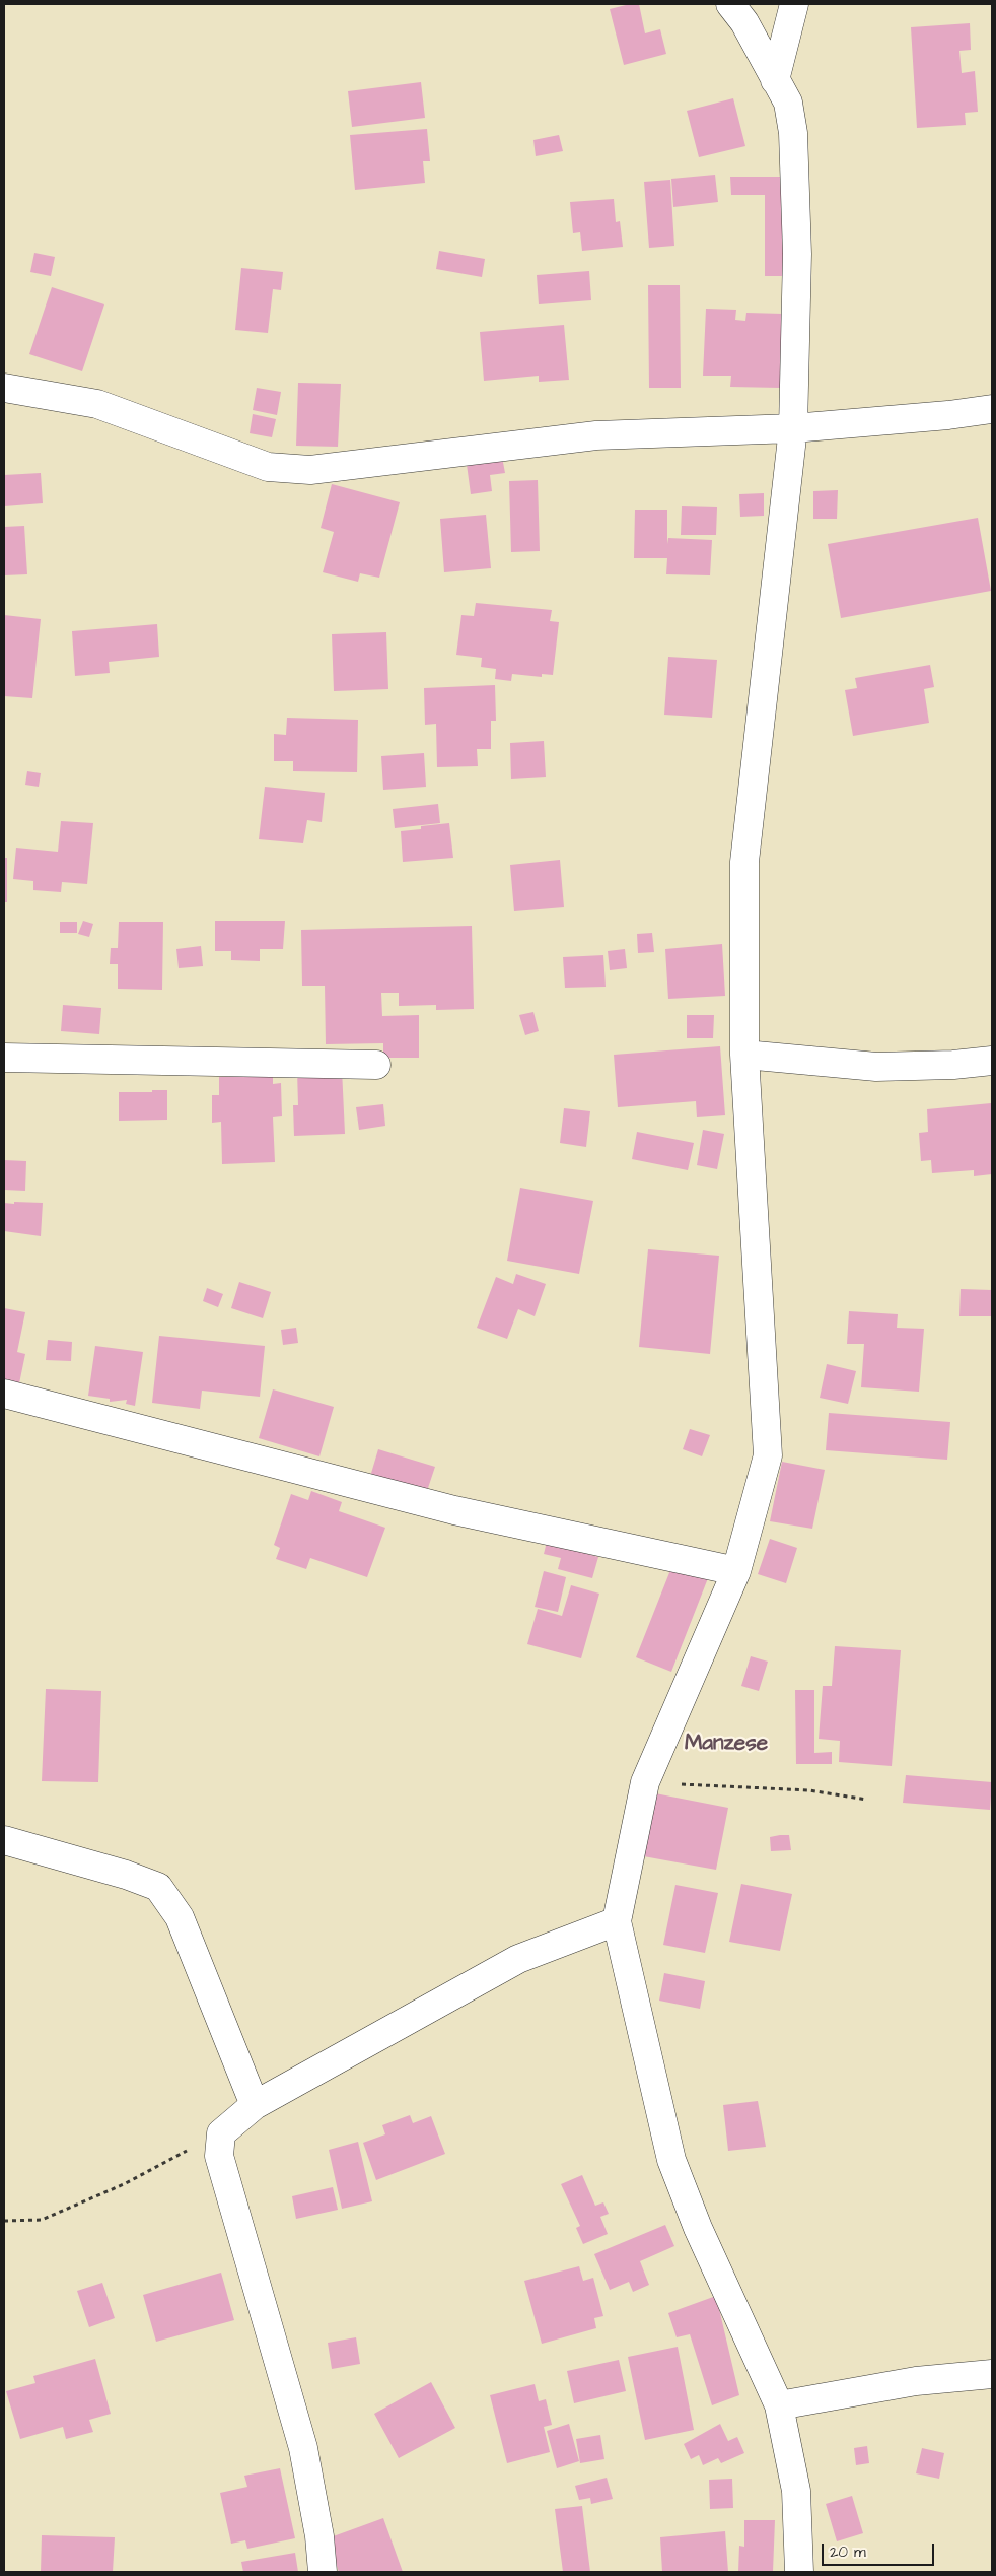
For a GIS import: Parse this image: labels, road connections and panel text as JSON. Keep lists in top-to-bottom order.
{
  "districts": ["Manzese"],
  "scale_bar": "20 m"
}
